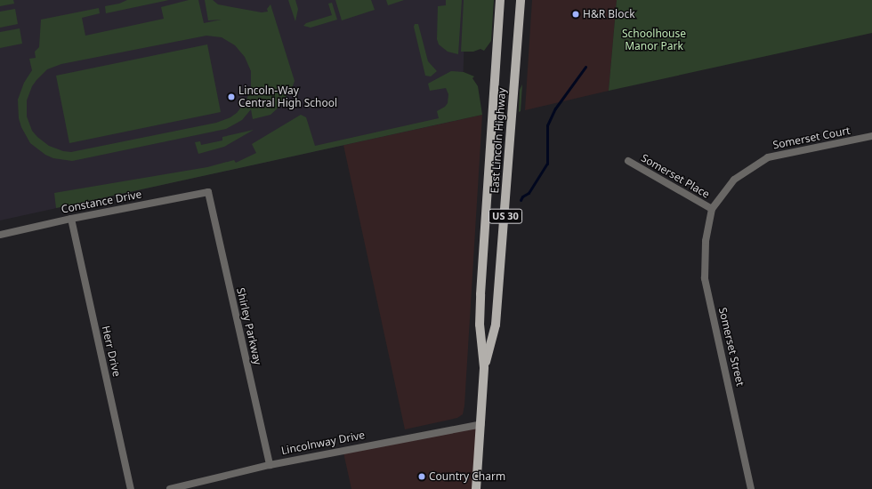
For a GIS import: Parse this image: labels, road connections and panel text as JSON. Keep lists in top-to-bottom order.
{
  "streets": {
    "main road": ["East Lincoln Highway", "US 30"],
    "street": [
      "Somerset Court",
      "Somerset Place",
      "Constance Drive",
      "Shirley Parkway",
      "Somerset Street",
      "Herr Drive",
      "Lincolnway Drive"
    ]
  },
  "crossings": [
    ["Somerset Court", "Somerset Place"],
    ["Somerset Court", "Somerset Street"],
    ["East Lincoln Highway", "Lincolnway Drive"],
    ["Somerset Place", "Somerset Street"],
    ["Constance Drive", "Shirley Parkway"],
    ["Constance Drive", "Herr Drive"],
    ["Shirley Parkway", "Lincolnway Drive"]
  ],
  "parks": ["Schoolhouse Manor Park"],
  "places": ["H&R Block", "Lincoln-Way Central High School", "Country Charm"]
}
